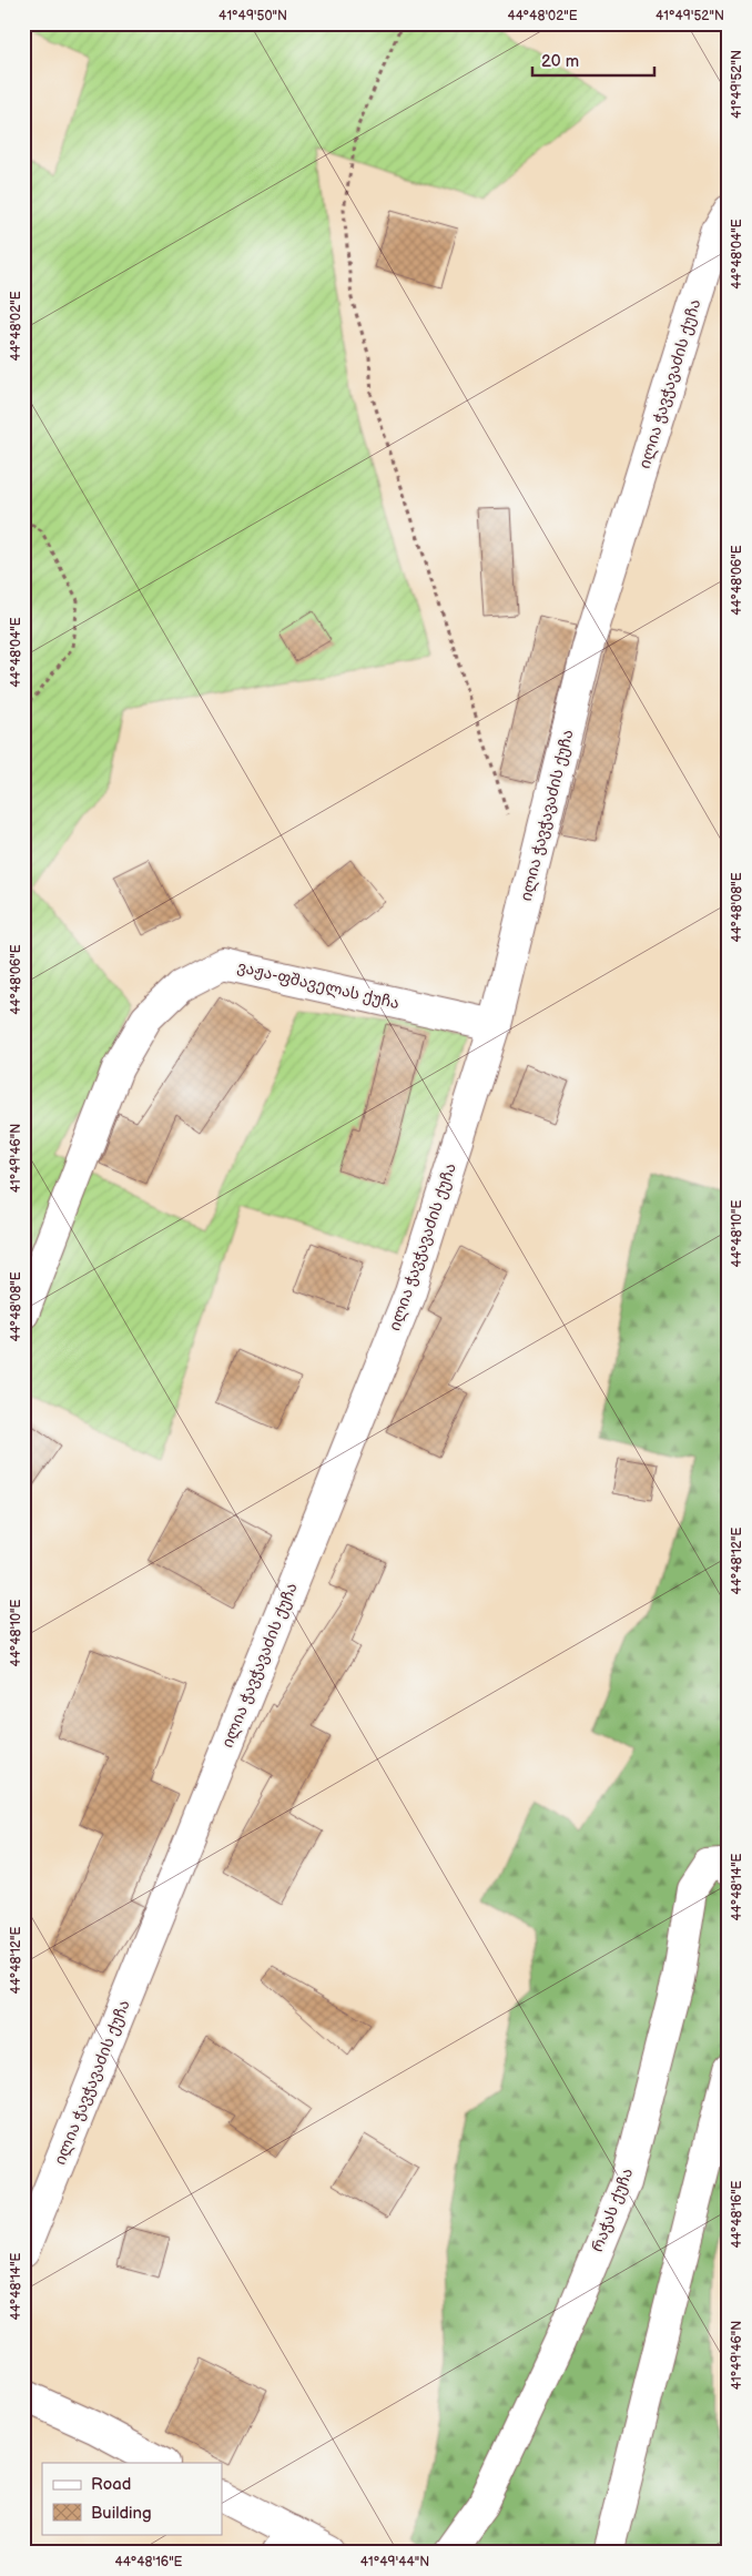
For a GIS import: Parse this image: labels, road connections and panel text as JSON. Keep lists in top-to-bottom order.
{
  "streets": {
    "street": ["ილია ჭავჭავაძის ქუჩა", "ვაჟა-ფშაველას ქუჩა", "რაჭას ქუჩა"]
  },
  "crossings": [
    ["ილია ჭავჭავაძის ქუჩა", "ვაჟა-ფშაველას ქუჩა"]
  ],
  "legend": ["Road", "Building"],
  "scale_bar": "20 m",
  "coordinates": [
    "41°49'50\"N",
    "44°48'02\"E",
    "41°49'52\"N",
    "44°48'04\"E",
    "44°48'06\"E",
    "44°48'08\"E",
    "41°49'46\"N",
    "44°48'10\"E",
    "44°48'12\"E",
    "44°48'14\"E",
    "44°48'16\"E",
    "41°49'44\"N"
  ]
}
